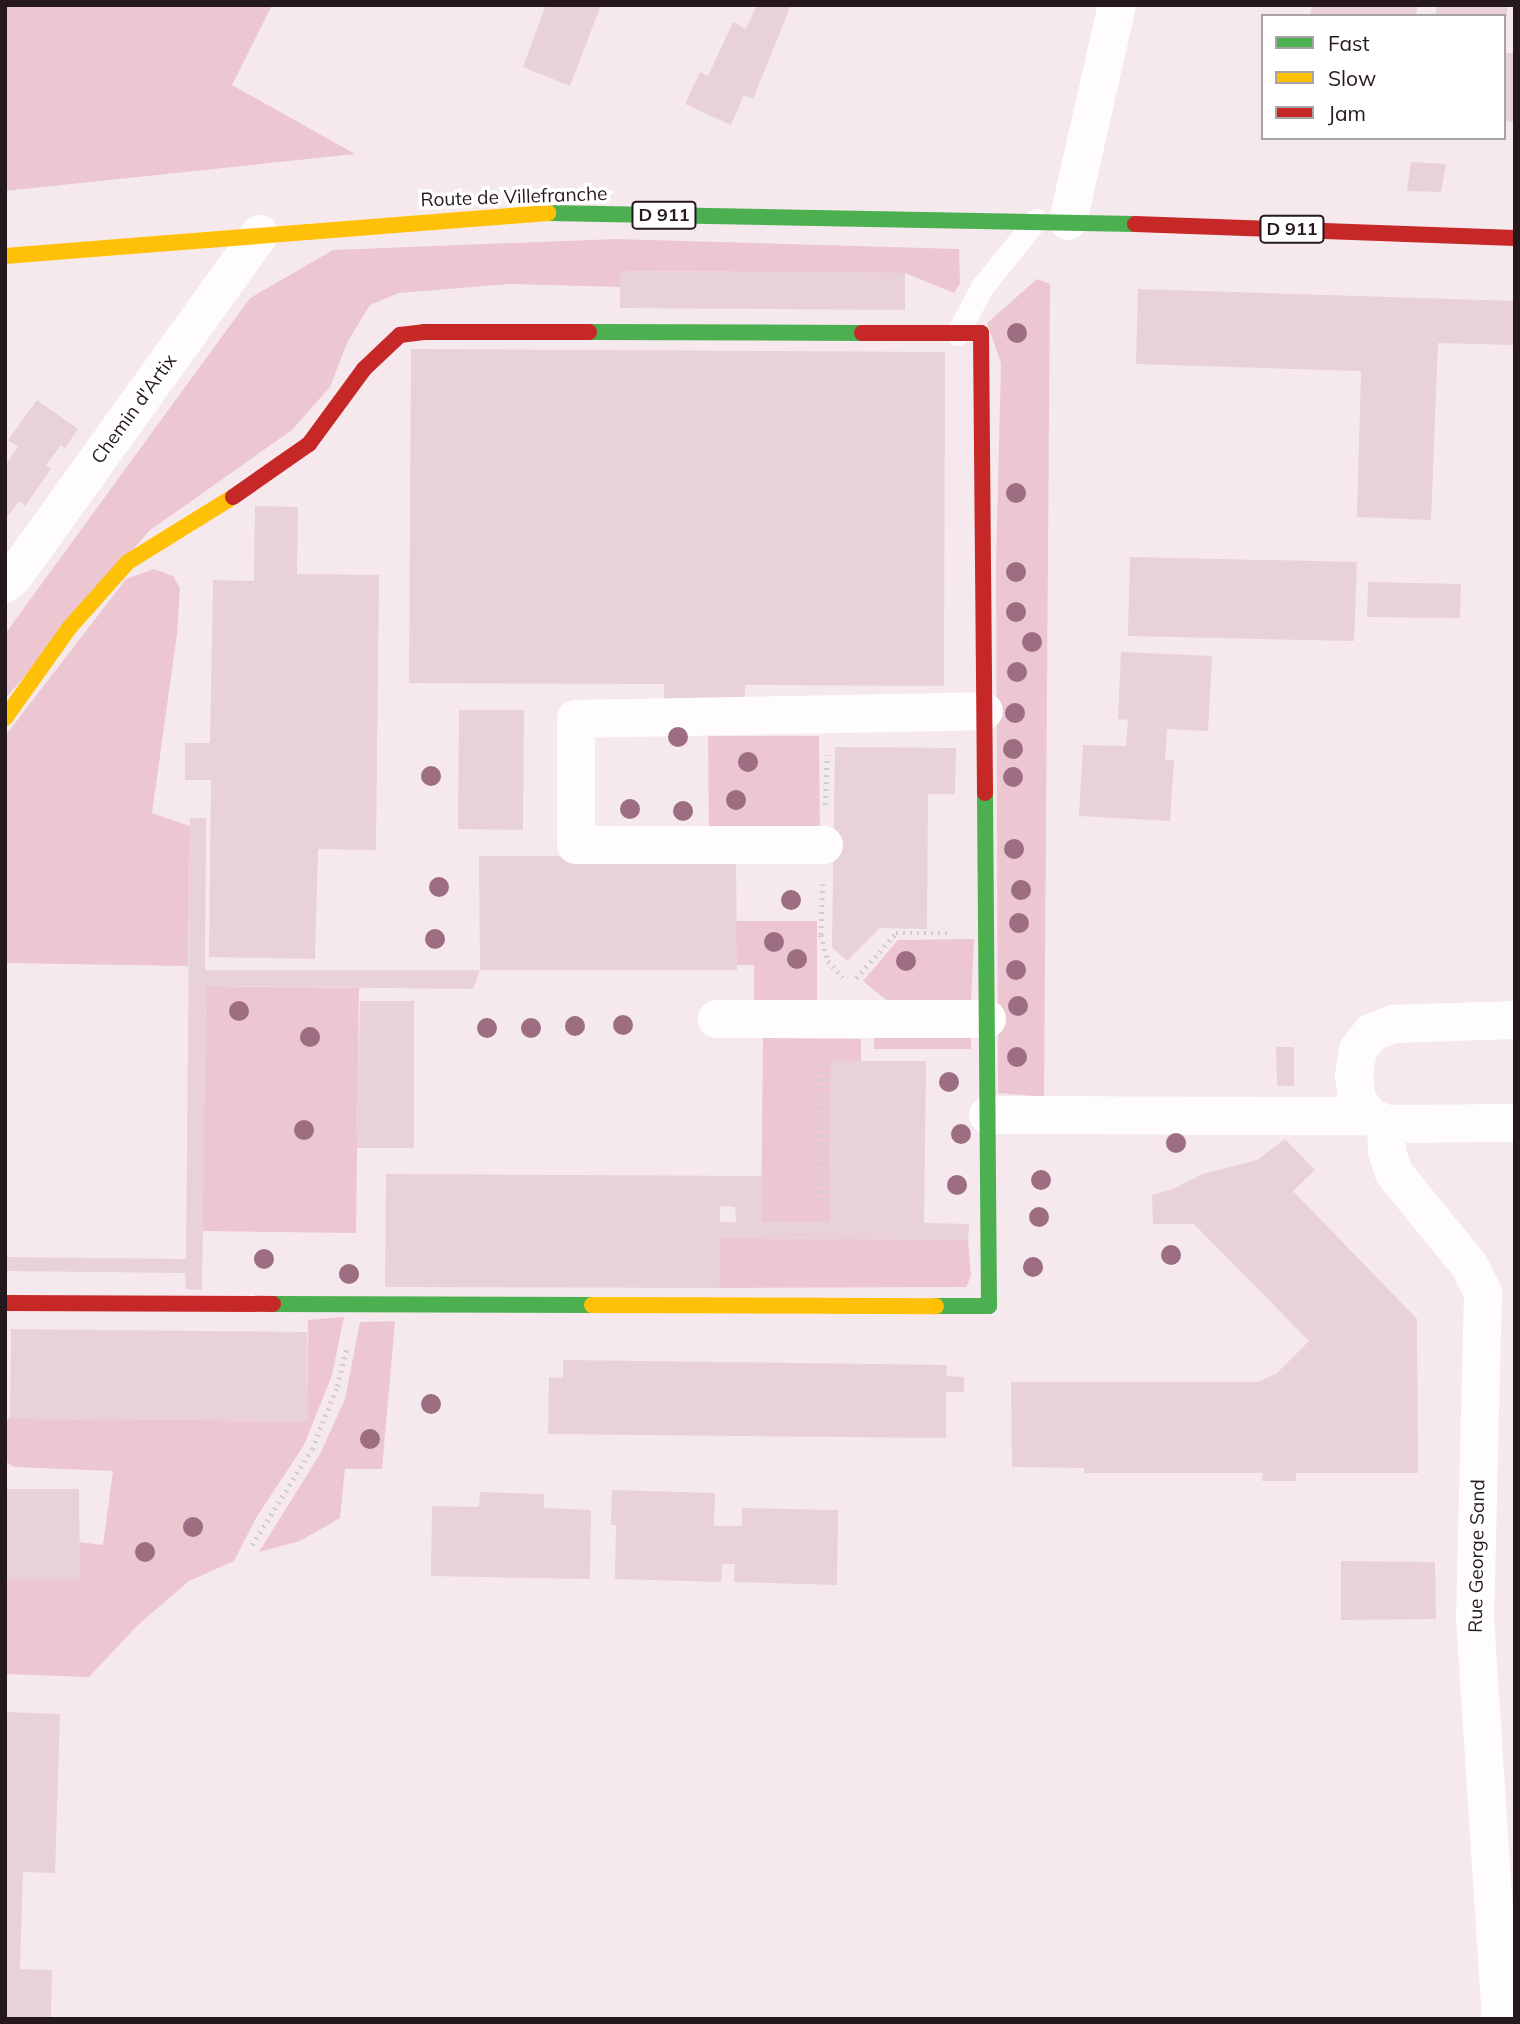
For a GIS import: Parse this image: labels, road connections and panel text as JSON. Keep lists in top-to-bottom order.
{
  "streets": {
    "street": [
      "Route de Villefranche",
      "D 911",
      "Chemin d'Artix",
      "Rue George Sand"
    ]
  },
  "crossings": [
    ["Route de Villefranche", "D 911"],
    ["Route de Villefranche", "Chemin d'Artix"]
  ],
  "legend": ["Fast", "Slow", "Jam"]
}
